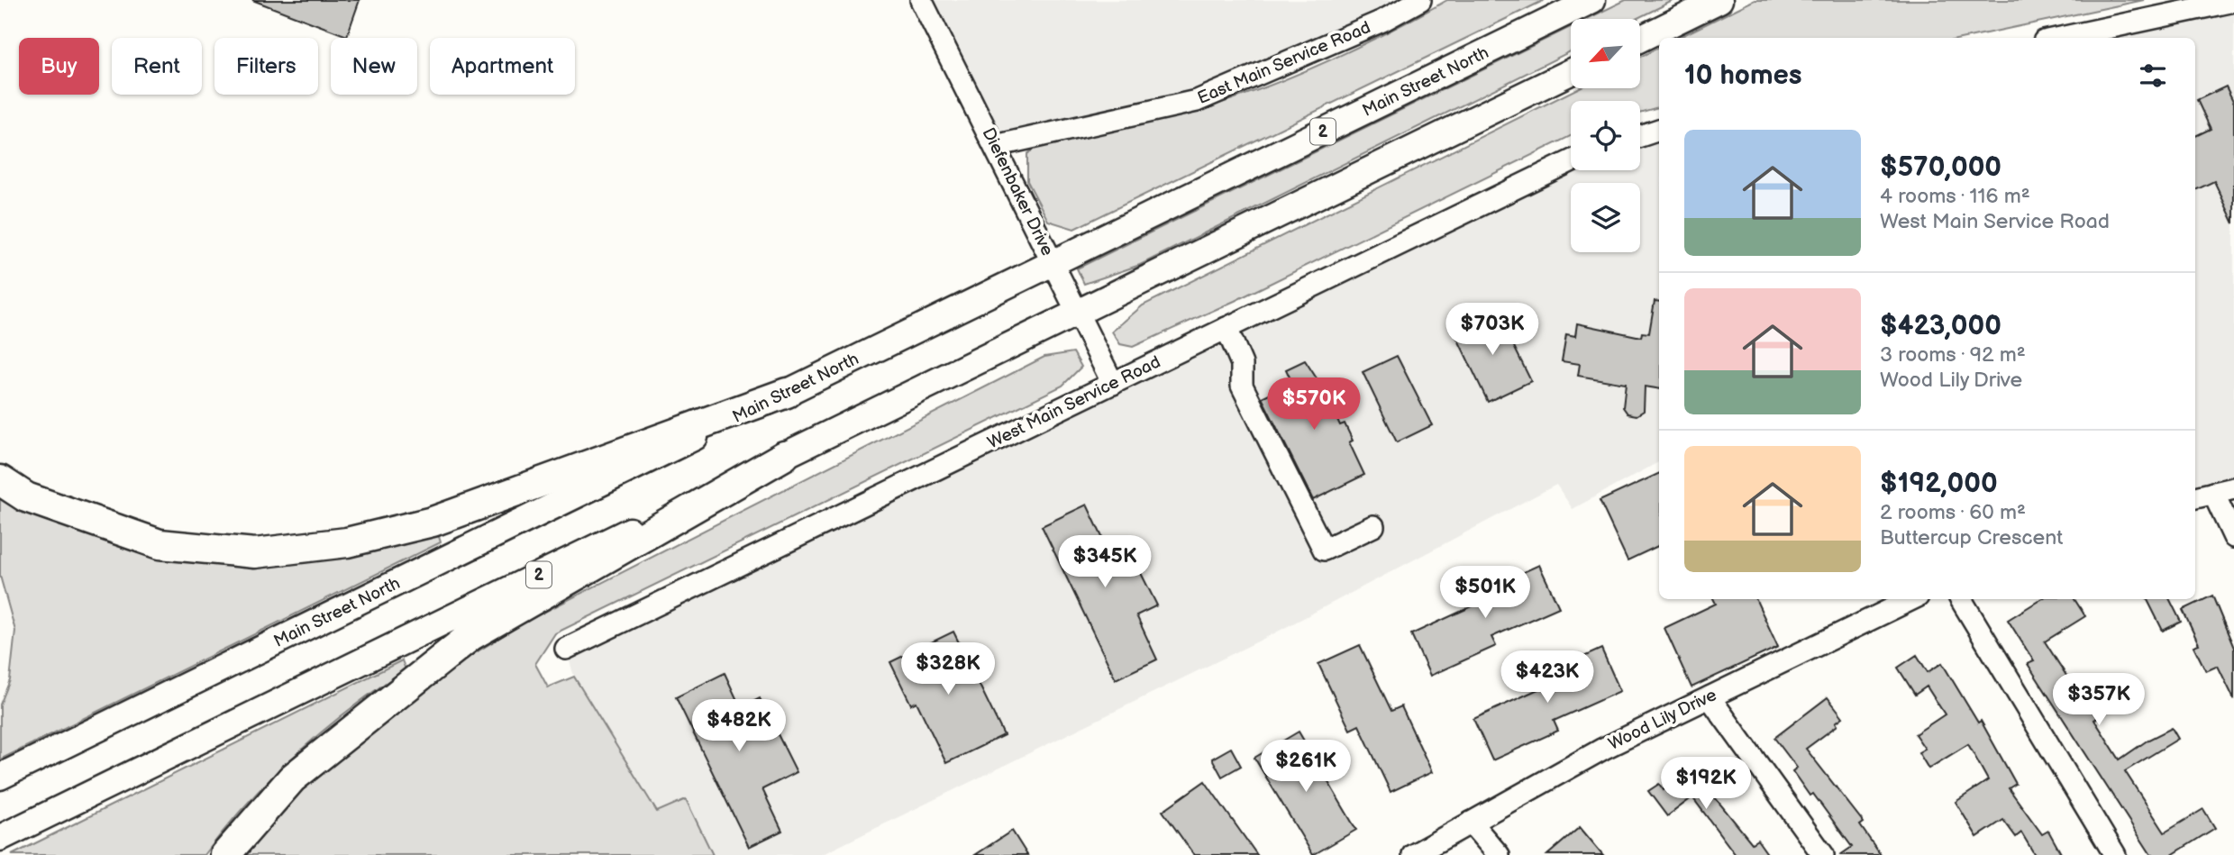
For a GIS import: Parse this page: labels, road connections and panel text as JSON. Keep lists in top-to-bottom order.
{
  "streets": {
    "main road": ["Main Street North", "2"],
    "street": [
      "East Main Service Road",
      "Diefenbaker Drive",
      "West Main Service Road",
      "Wood Lily Drive"
    ]
  },
  "crossings": [
    ["East Main Service Road", "Diefenbaker Drive"],
    ["Main Street North", "Diefenbaker Drive"],
    ["2", "Diefenbaker Drive"],
    ["Diefenbaker Drive", "West Main Service Road"]
  ],
  "north": "bottom left",
  "page": {
    "chip": [
      "Buy",
      "Rent",
      "Filters",
      "New",
      "Apartment"
    ],
    "heading": "10 homes",
    "list": [
      {
        "name": "$570,000",
        "note": "4 rooms · 116 m² · West Main Service Road"
      },
      {
        "name": "$423,000",
        "note": "3 rooms · 92 m² · Wood Lily Drive"
      },
      {
        "name": "$192,000",
        "note": "2 rooms · 60 m² · Buttercup Crescent"
      }
    ],
    "price": [
      "$703K",
      "$570K",
      "$345K",
      "$501K",
      "$328K",
      "$423K",
      "$357K",
      "$482K",
      "$261K",
      "$192K"
    ]
  }
}
